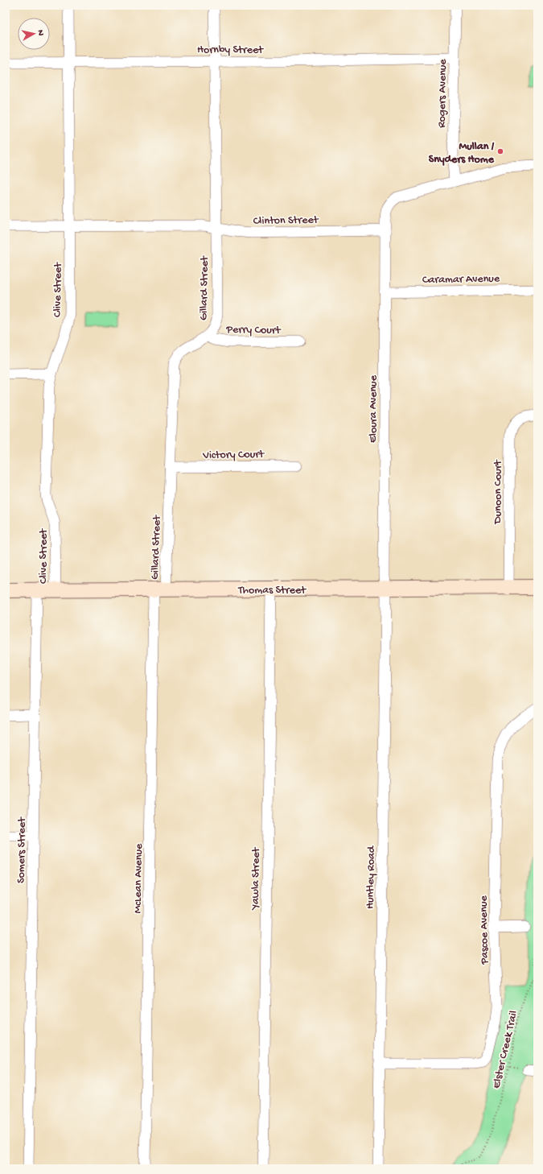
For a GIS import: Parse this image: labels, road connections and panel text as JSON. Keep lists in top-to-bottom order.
{
  "streets": {
    "street": [
      "Hornby Street",
      "Rogers Avenue",
      "Clinton Street",
      "Caramar Avenue",
      "Gillard Street",
      "Clive Street",
      "Perry Court",
      "Eloura Avenue",
      "Victory Court",
      "Dunoon Court",
      "Thomas Street",
      "Somers Street",
      "Huntley Road",
      "McLean Avenue",
      "Yawla Street",
      "Pascoe Avenue"
    ],
    "path": ["Elster Creek Trail"]
  },
  "crossings": [
    ["Hornby Street", "Rogers Avenue"],
    ["Hornby Street", "Gillard Street"],
    ["Hornby Street", "Clive Street"],
    ["Clinton Street", "Gillard Street"],
    ["Clinton Street", "Clive Street"],
    ["Clinton Street", "Eloura Avenue"],
    ["Caramar Avenue", "Eloura Avenue"],
    ["Gillard Street", "Perry Court"],
    ["Gillard Street", "Victory Court"],
    ["Gillard Street", "Thomas Street"],
    ["Gillard Street", "McLean Avenue"],
    ["Clive Street", "Thomas Street"],
    ["Eloura Avenue", "Thomas Street"],
    ["Eloura Avenue", "Huntley Road"],
    ["Dunoon Court", "Thomas Street"],
    ["Thomas Street", "Somers Street"],
    ["Thomas Street", "Huntley Road"],
    ["Thomas Street", "McLean Avenue"],
    ["Thomas Street", "Yawla Street"],
    ["Huntley Road", "Pascoe Avenue"]
  ],
  "places": ["Mullan / Snyders Home"],
  "north": "right"
}
